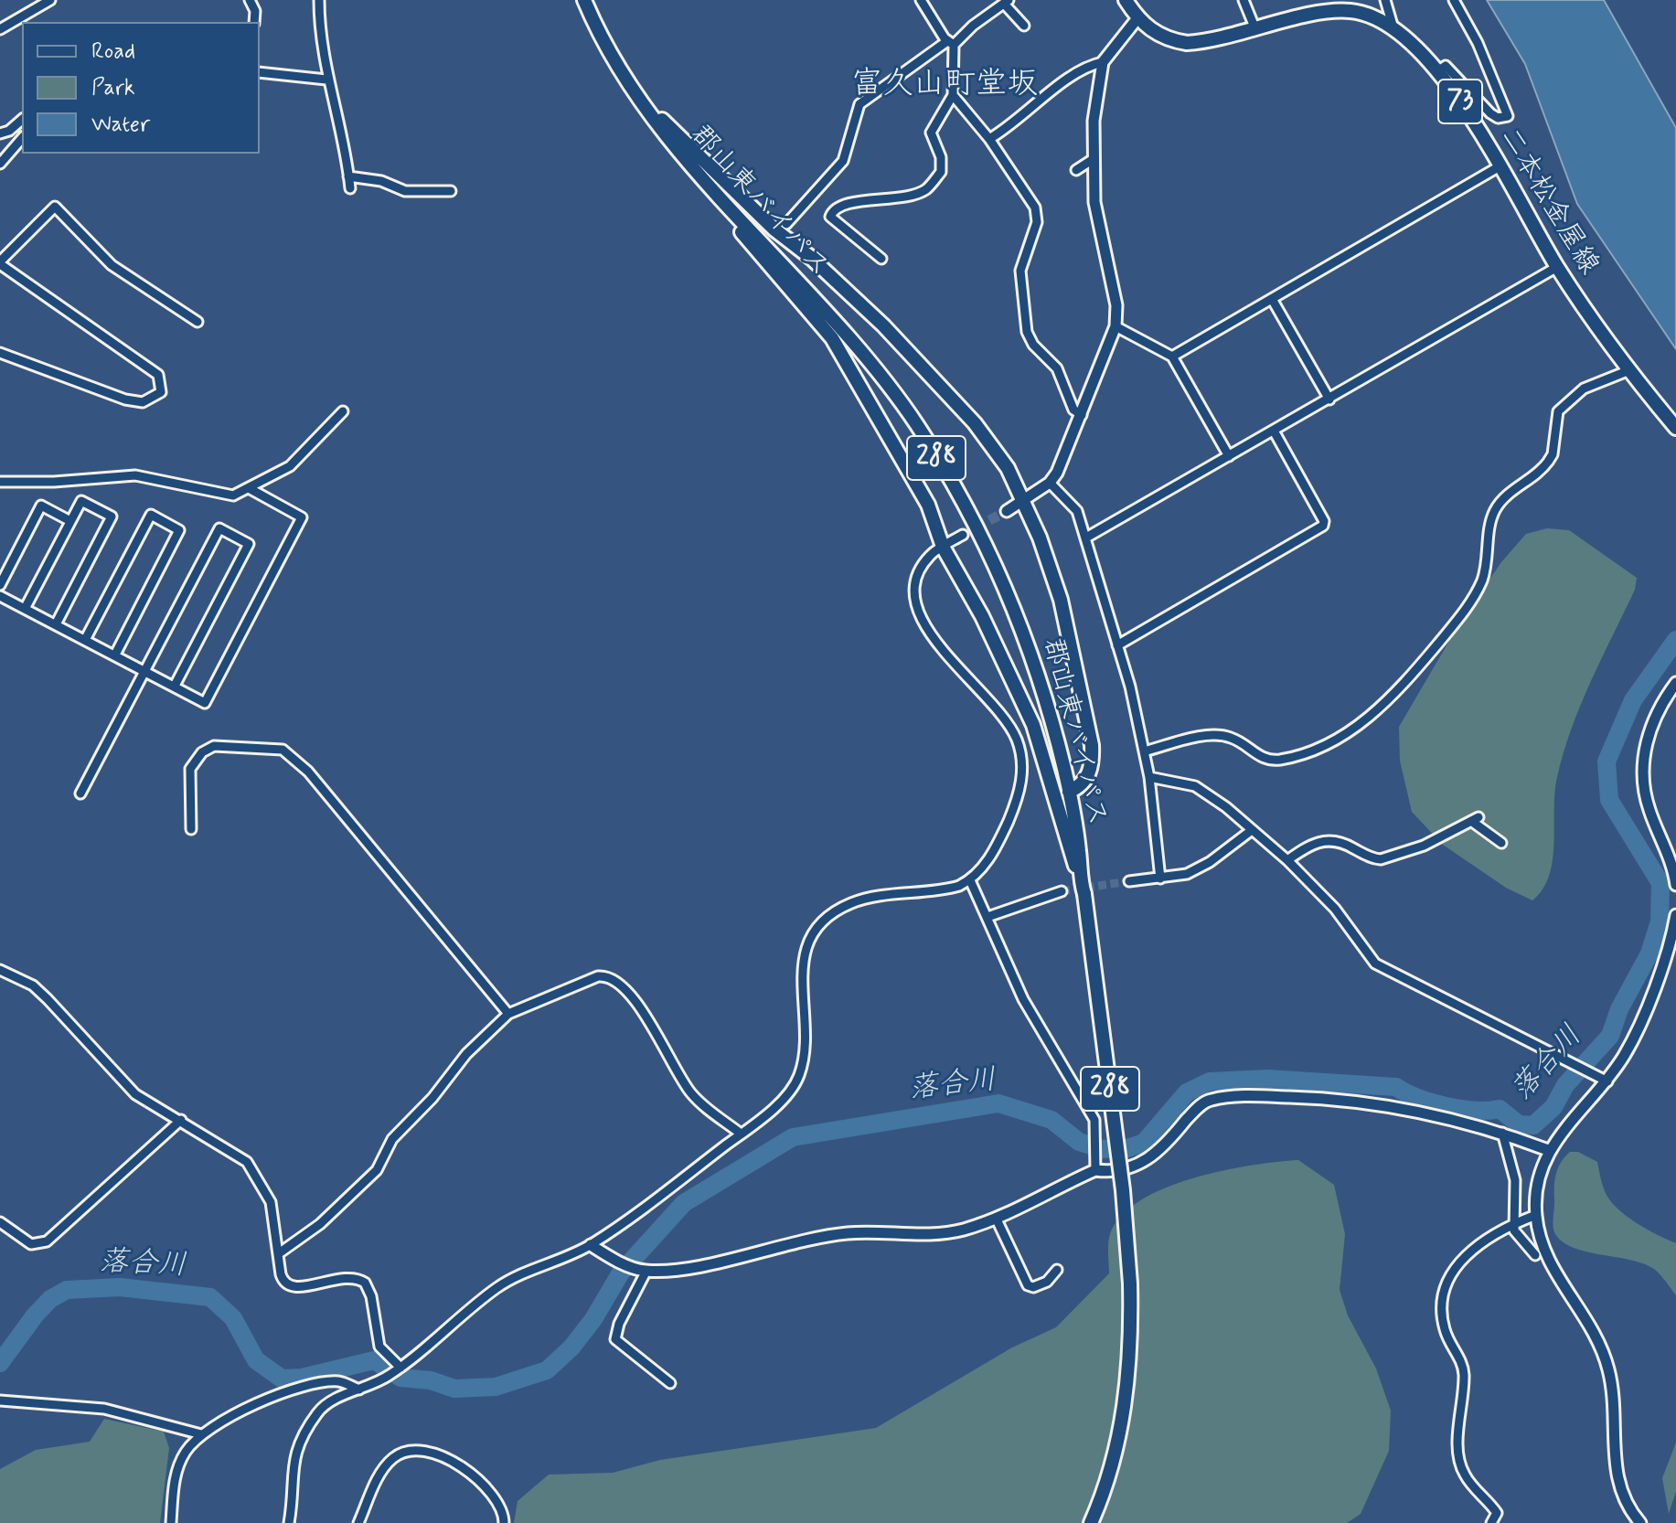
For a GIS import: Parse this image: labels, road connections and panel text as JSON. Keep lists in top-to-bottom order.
{
  "streets": {
    "main road": [
      "73",
      "郡山東バイパス",
      "二本松金屋線",
      "288"
    ]
  },
  "districts": ["富久山町堂坂"],
  "water": ["落合川"],
  "legend": ["Road", "Park", "Water"]
}
